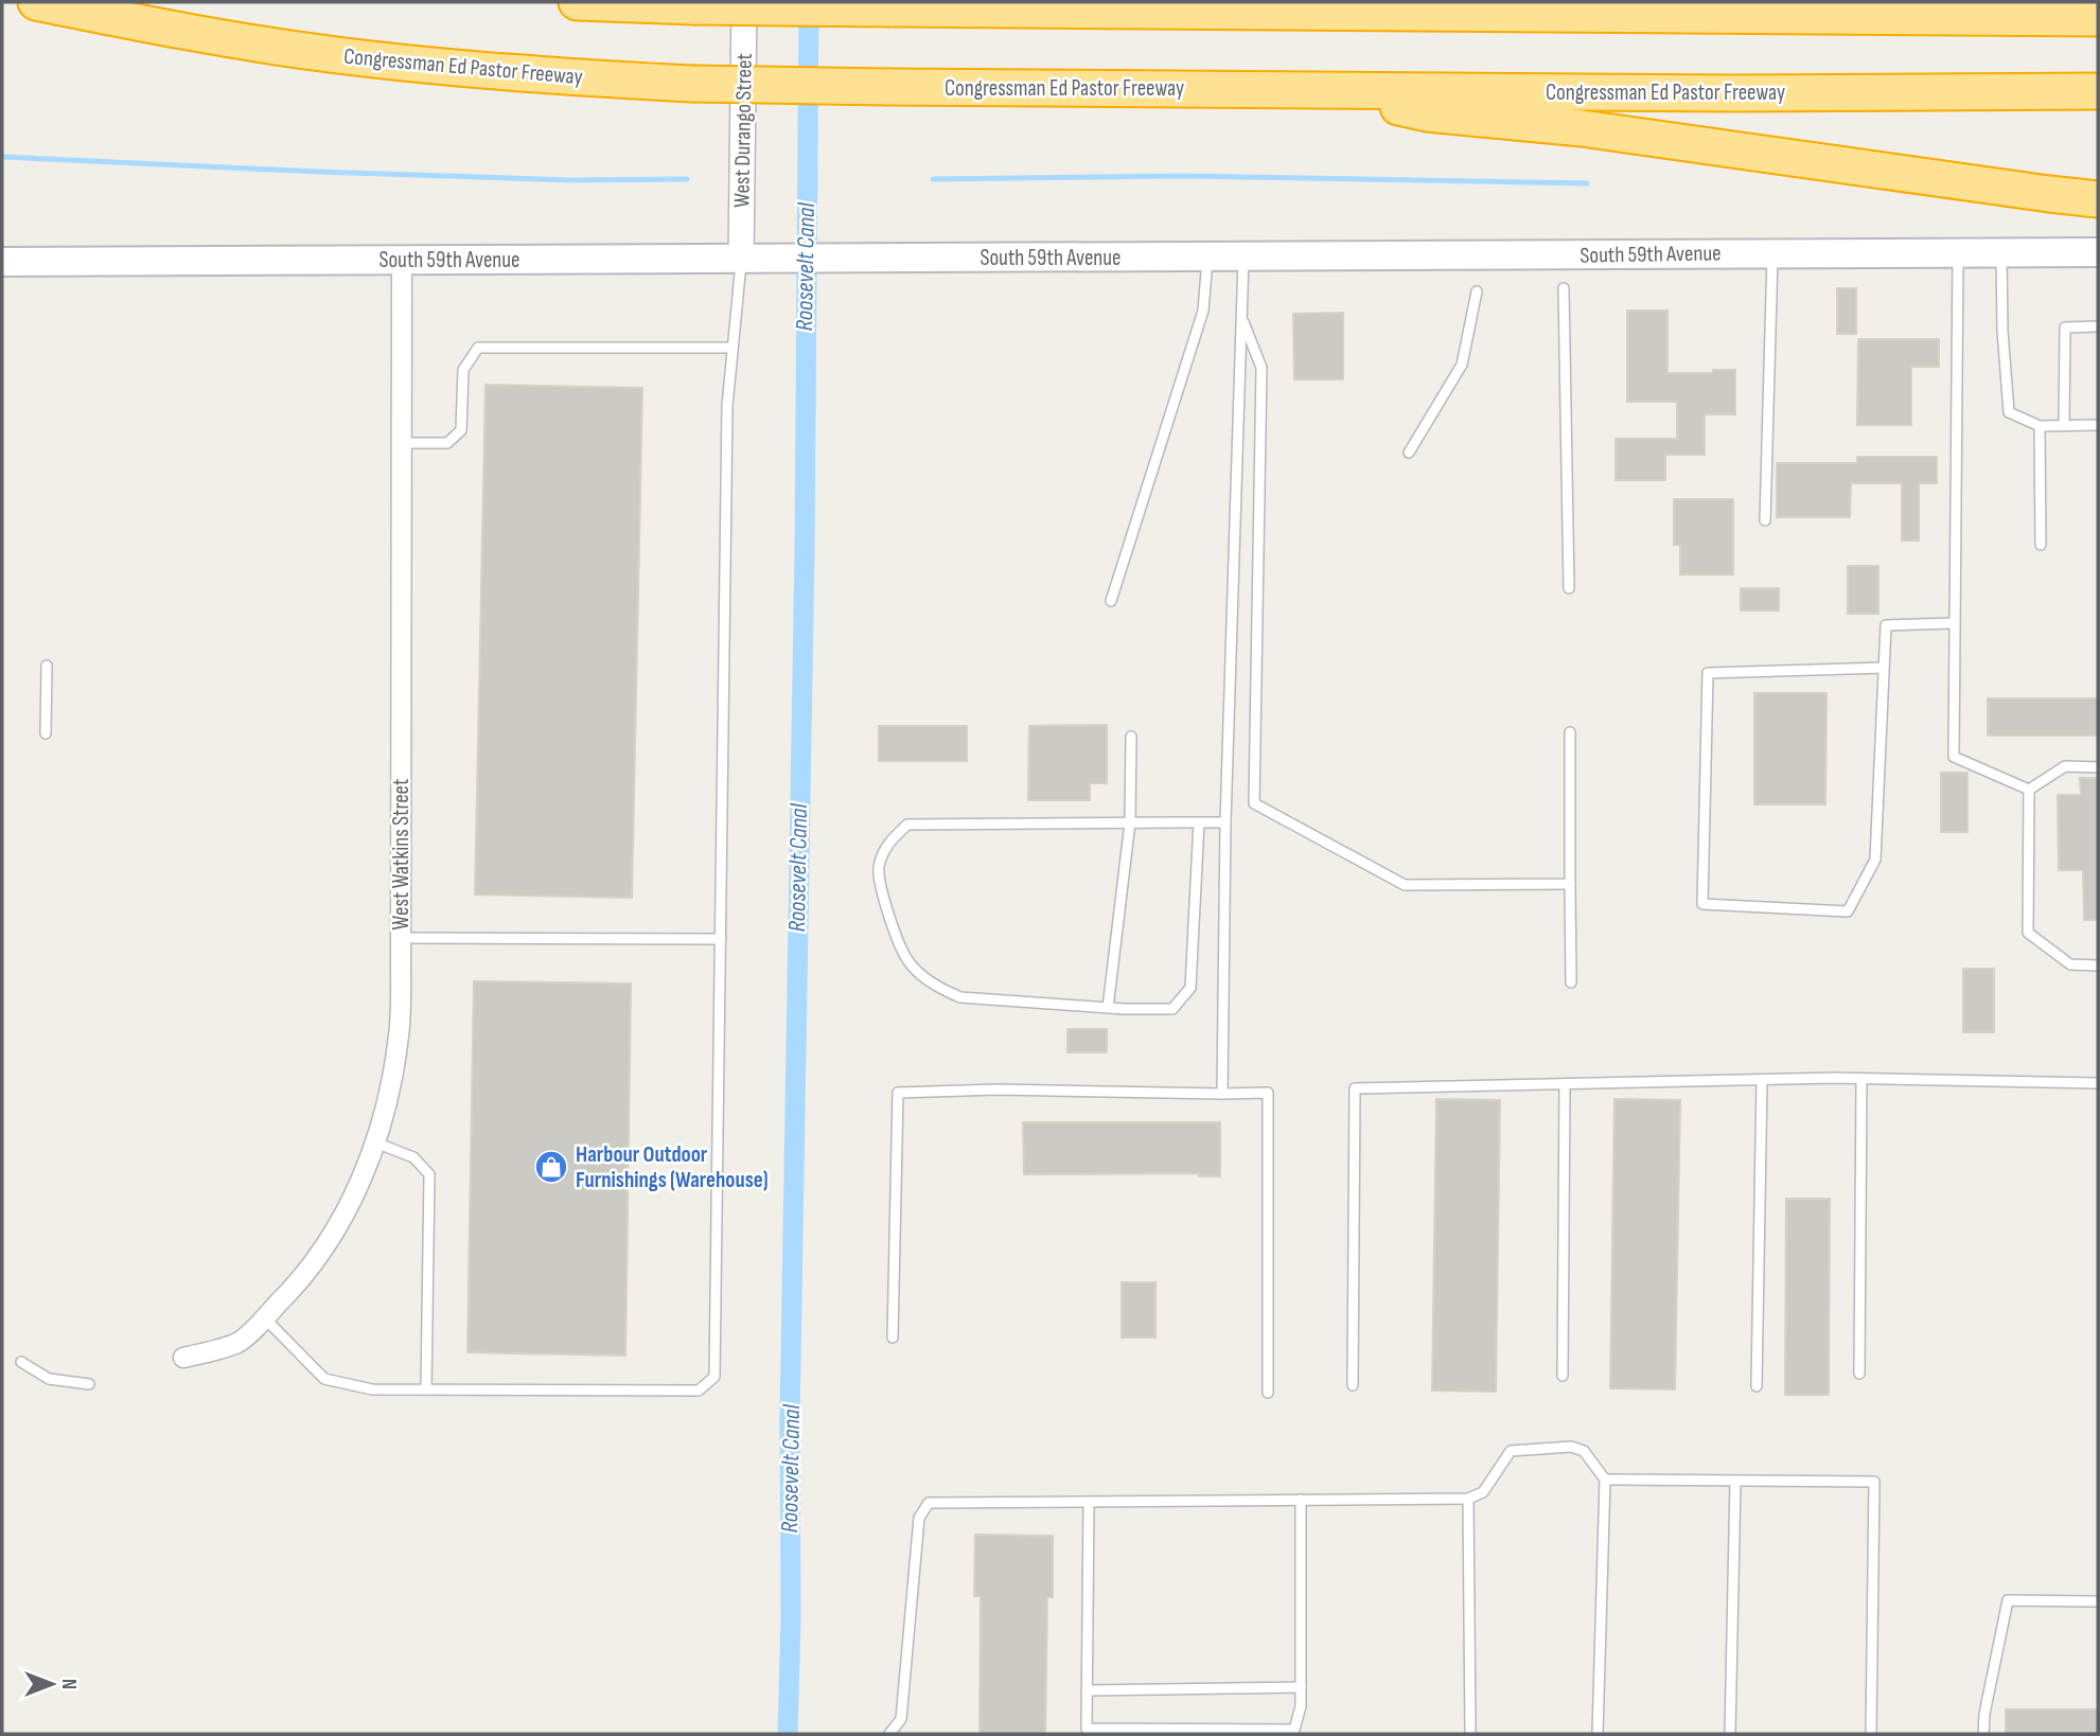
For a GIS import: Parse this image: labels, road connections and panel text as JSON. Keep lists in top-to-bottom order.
{
  "streets": {
    "highway": ["Congressman Ed Pastor Freeway"],
    "main road": ["South 59th Avenue"],
    "street": ["West Durango Street", "West Watkins Street"]
  },
  "crossings": [
    ["West Durango Street", "South 59th Avenue"],
    ["South 59th Avenue", "West Watkins Street"]
  ],
  "water": ["Roosevelt Canal"],
  "places": {
    "shop": ["Harbour Outdoor Furnishings (Warehouse)"]
  },
  "north": "right"
}
